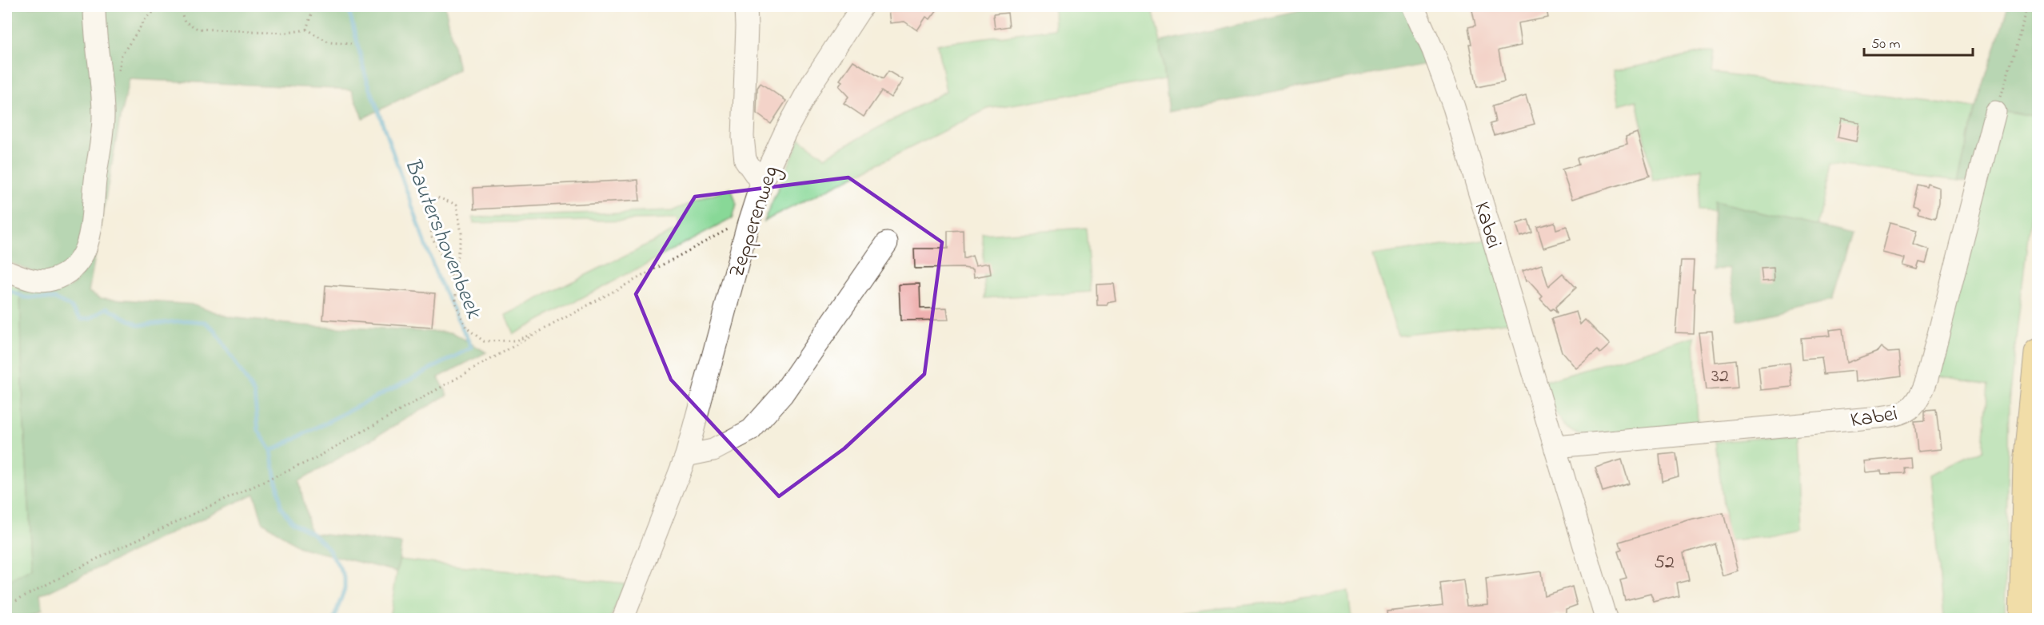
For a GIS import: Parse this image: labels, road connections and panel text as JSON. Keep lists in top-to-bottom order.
{
  "streets": {
    "street": ["Zepperenweg", "Kabei"]
  },
  "water": ["Bautershovenbeek"],
  "house_numbers": ["32", "52"],
  "scale_bar": "50 m"
}
